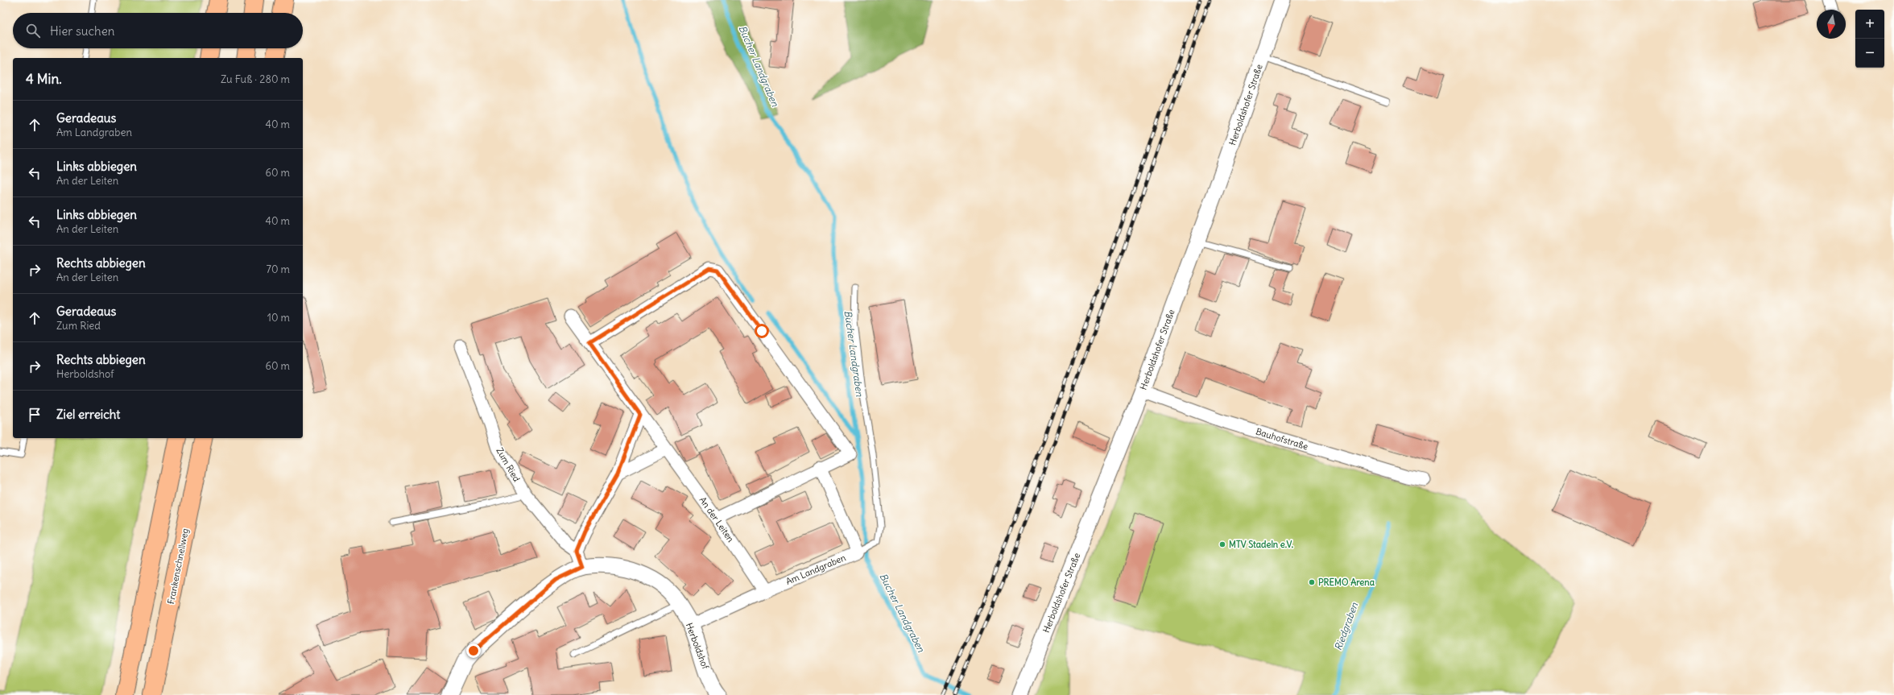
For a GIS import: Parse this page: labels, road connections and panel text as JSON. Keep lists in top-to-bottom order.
{
  "streets": {
    "highway": ["Frankenschnellweg"],
    "street": [
      "Herboldshofer Straße",
      "Bauhofstraße",
      "Zum Ried",
      "An der Leiten",
      "Am Landgraben",
      "Herboldshof"
    ]
  },
  "crossings": [
    ["Herboldshofer Straße", "Bauhofstraße"],
    ["An der Leiten", "Am Landgraben"],
    ["Am Landgraben", "Herboldshof"]
  ],
  "water": ["Bucher Landgraben", "Riedgraben"],
  "places": ["MTV Stadeln e.V.", "PREMO Arena"],
  "north": "bottom",
  "page": {
    "map_buttons": ["+", "−"],
    "search": "Hier suchen",
    "heading": ["4 Min.", "Zu Fuß · 280 m"],
    "list": [
      ["Geradeaus", "Am Landgraben", "40 m"],
      ["Links abbiegen", "An der Leiten", "60 m"],
      ["Links abbiegen", "An der Leiten", "40 m"],
      ["Rechts abbiegen", "An der Leiten", "70 m"],
      ["Geradeaus", "Zum Ried", "10 m"],
      ["Rechts abbiegen", "Herboldshof", "60 m"],
      "Ziel erreicht"
    ]
  }
}
